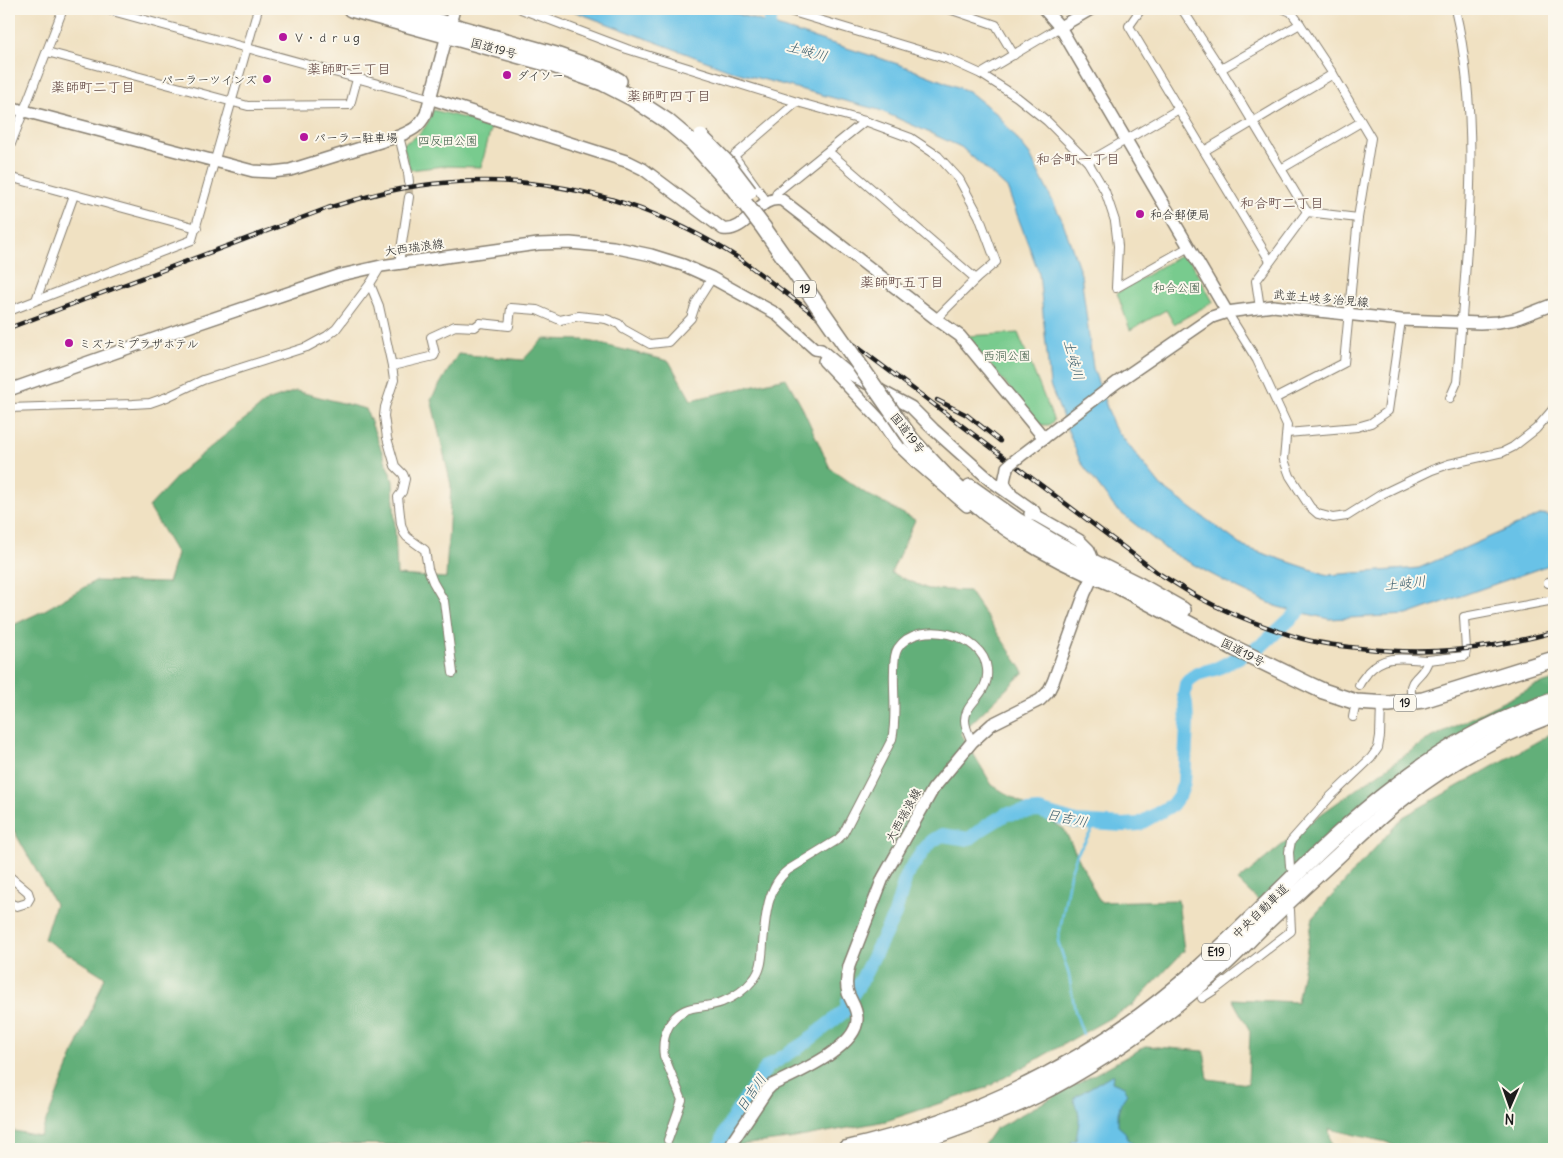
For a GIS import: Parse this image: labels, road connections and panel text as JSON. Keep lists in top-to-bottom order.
{
  "streets": {
    "highway": [
      "国道19号",
      "19",
      "中央自動車道",
      "E19"
    ],
    "main road": ["大西瑞浪線", "武並土岐多治見線"]
  },
  "crossings": [
    ["国道19号", "大西瑞浪線"]
  ],
  "districts": [
    "薬師町三丁目",
    "薬師町二丁目",
    "薬師町四丁目",
    "和合町一丁目",
    "和合町二丁目",
    "薬師町五丁目"
  ],
  "water": ["土岐川", "日吉川"],
  "parks": ["四反田公園", "和合公園", "西洞公園"],
  "places": [
    "Ｖ・ｄｒｕg",
    "ダイソー",
    "パーラーツインズ",
    "パーラー駐車場",
    "和合郵便局",
    "ミズナミプラザホテル"
  ],
  "north": "bottom"
}
